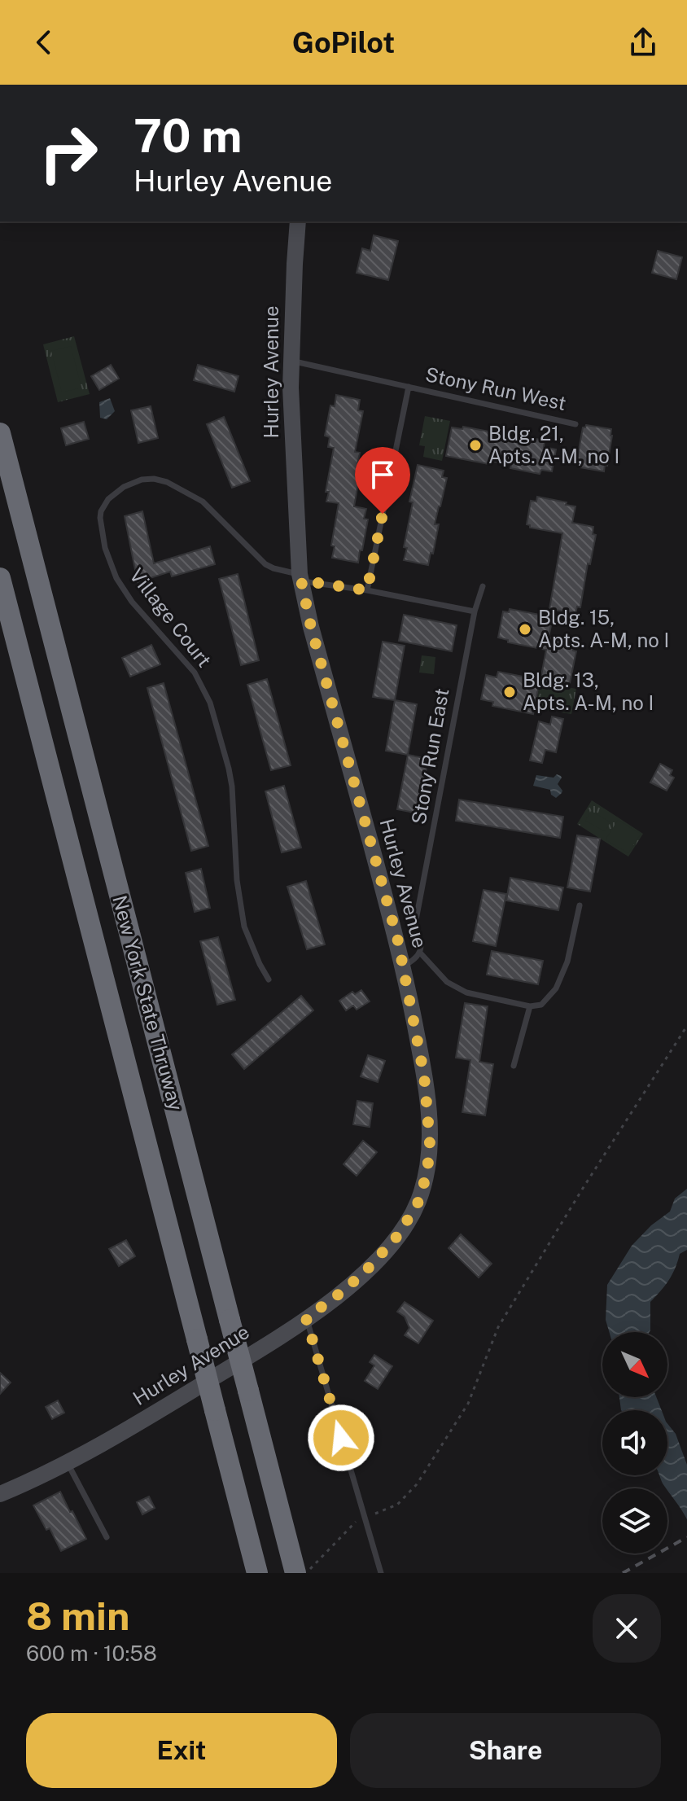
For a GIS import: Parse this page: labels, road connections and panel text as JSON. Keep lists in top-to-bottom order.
{
  "streets": {
    "highway": ["New York State Thruway"],
    "street": ["Hurley Avenue"],
    "lane": ["Stony Run West", "Village Court", "Stony Run East"]
  },
  "crossings": [
    ["Hurley Avenue", "Stony Run West"],
    ["Hurley Avenue", "Village Court"],
    ["Hurley Avenue", "Stony Run East"]
  ],
  "places": ["Bldg. 21, Apts. A-M, no I", "Bldg. 15, Apts. A-M, no I", "Bldg. 13, Apts. A-M, no I"],
  "north": "bottom right",
  "page": {
    "header": "GoPilot",
    "turn": ["70 m", "Hurley Avenue"],
    "heading": ["8 min", "600 m · 10:58"],
    "buttons": ["Exit", "Share"]
  }
}
